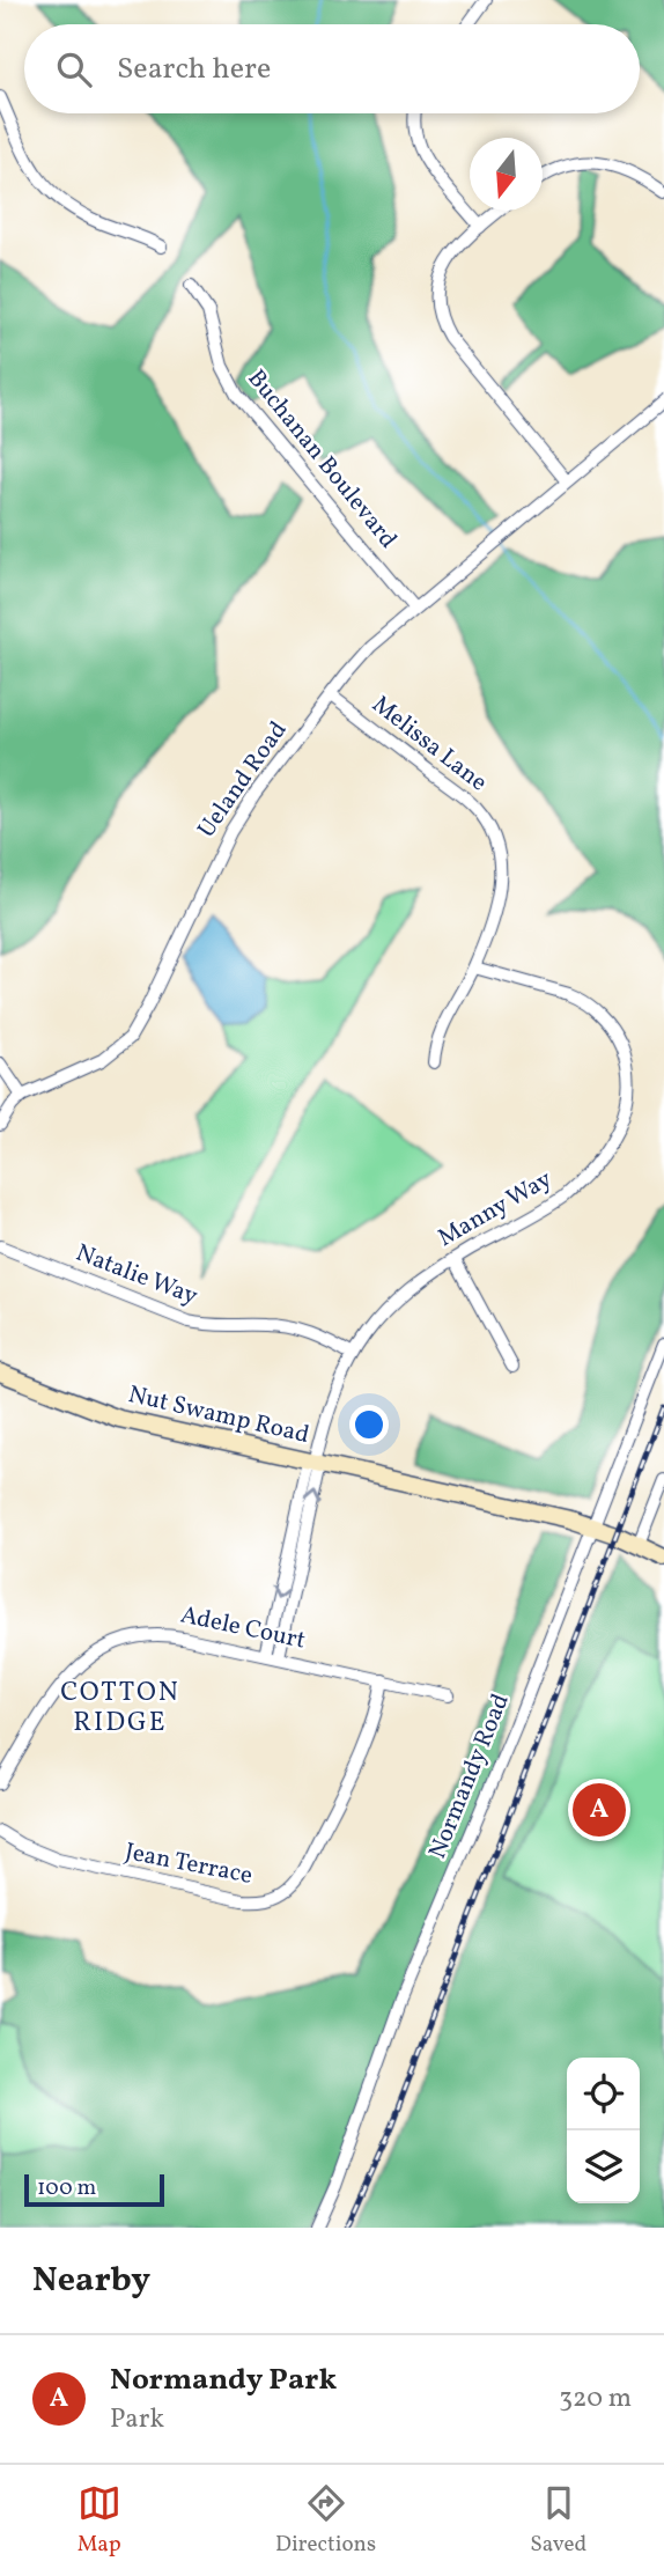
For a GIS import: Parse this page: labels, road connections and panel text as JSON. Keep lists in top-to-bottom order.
{
  "streets": {
    "main road": ["Nut Swamp Road"],
    "street": [
      "Buchanan Boulevard",
      "Melissa Lane",
      "Ueland Road",
      "Manny Way",
      "Natalie Way",
      "Adele Court",
      "Normandy Road",
      "Jean Terrace"
    ]
  },
  "crossings": [
    ["Buchanan Boulevard", "Ueland Road"],
    ["Melissa Lane", "Ueland Road"],
    ["Melissa Lane", "Manny Way"],
    ["Manny Way", "Natalie Way"],
    ["Manny Way", "Nut Swamp Road"],
    ["Nut Swamp Road", "Normandy Road"],
    ["Adele Court", "Jean Terrace"]
  ],
  "districts": ["COTTON RIDGE"],
  "scale_bar": "100 m",
  "north": "bottom",
  "page": {
    "search": "Search here",
    "pins": "A",
    "scale": "100 m",
    "heading": "Nearby",
    "list": [
      {
        "mark": "A",
        "name": "Normandy Park",
        "note": "Park",
        "value": "320 m"
      }
    ],
    "nav": ["Map", "Directions", "Saved"]
  }
}
